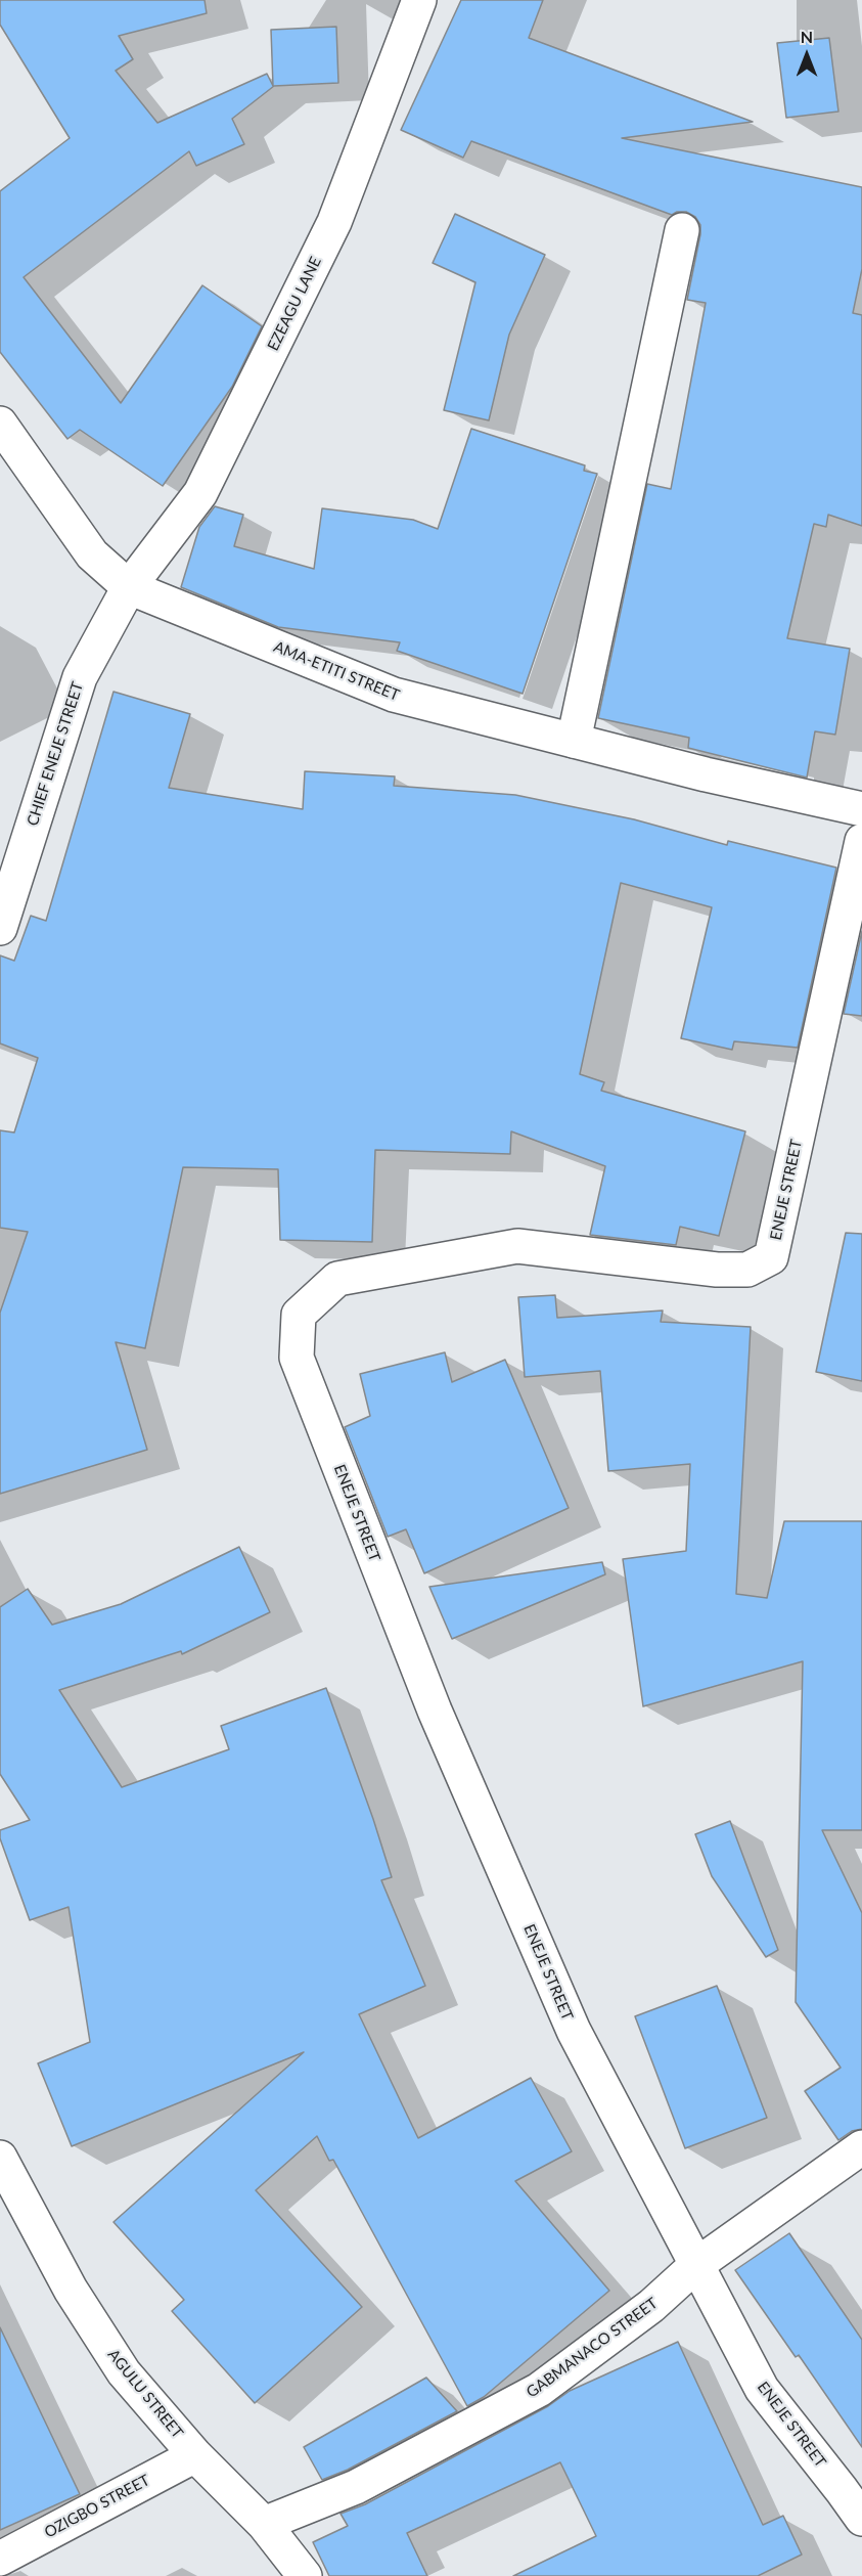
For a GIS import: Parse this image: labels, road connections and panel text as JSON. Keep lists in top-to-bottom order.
{
  "streets": {
    "street": [
      "EZEAGU LANE",
      "AMA-ETITI STREET",
      "CHIEF ENEJE STREET",
      "ENEJE STREET",
      "GABMANACO STREET",
      "AGULU STREET",
      "OZIGBO STREET"
    ]
  },
  "crossings": [
    ["EZEAGU LANE", "AMA-ETITI STREET"],
    ["EZEAGU LANE", "CHIEF ENEJE STREET"],
    ["AMA-ETITI STREET", "CHIEF ENEJE STREET"],
    ["ENEJE STREET", "GABMANACO STREET"],
    ["GABMANACO STREET", "AGULU STREET"],
    ["AGULU STREET", "OZIGBO STREET"]
  ],
  "north": "top"
}
